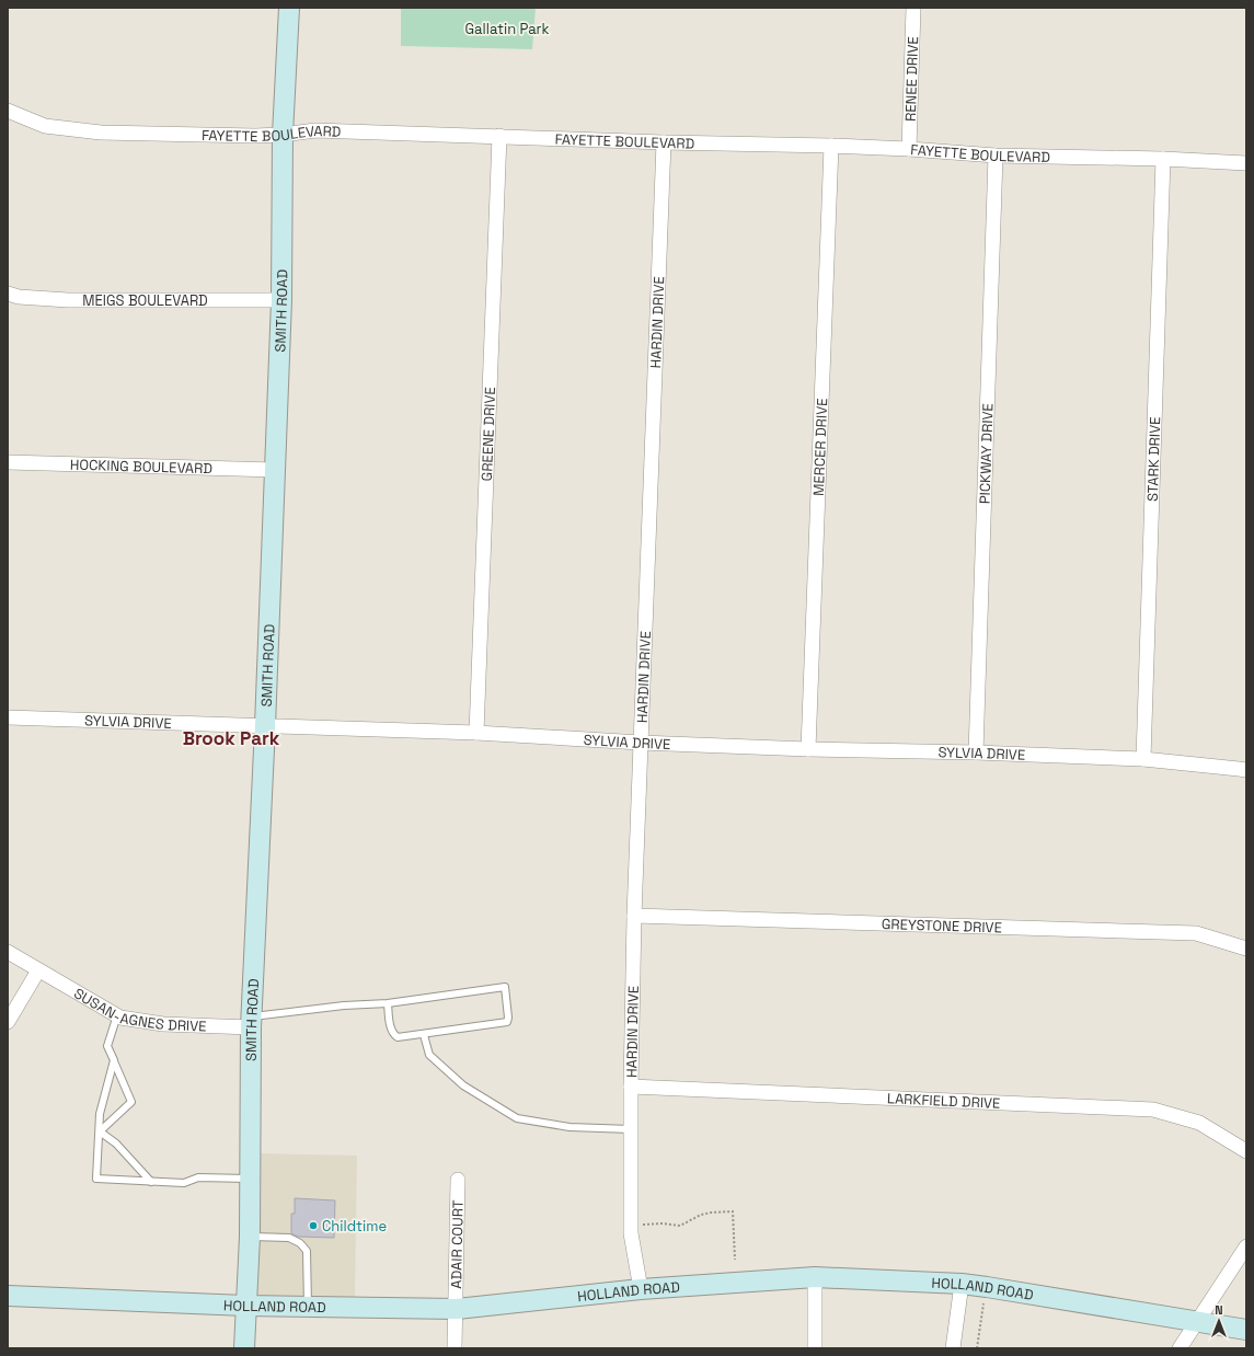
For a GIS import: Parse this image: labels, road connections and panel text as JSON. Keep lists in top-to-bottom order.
{
  "streets": {
    "main road": ["SMITH ROAD", "HOLLAND ROAD"],
    "street": [
      "RENEE DRIVE",
      "FAYETTE BOULEVARD",
      "MEIGS BOULEVARD",
      "HARDIN DRIVE",
      "GREENE DRIVE",
      "MERCER DRIVE",
      "PICKWAY DRIVE",
      "STARK DRIVE",
      "HOCKING BOULEVARD",
      "SYLVIA DRIVE",
      "GREYSTONE DRIVE",
      "SUSAN-AGNES DRIVE",
      "LARKFIELD DRIVE",
      "ADAIR COURT"
    ]
  },
  "crossings": [
    ["RENEE DRIVE", "FAYETTE BOULEVARD"],
    ["FAYETTE BOULEVARD", "SMITH ROAD"],
    ["FAYETTE BOULEVARD", "HARDIN DRIVE"],
    ["FAYETTE BOULEVARD", "GREENE DRIVE"],
    ["FAYETTE BOULEVARD", "MERCER DRIVE"],
    ["FAYETTE BOULEVARD", "PICKWAY DRIVE"],
    ["FAYETTE BOULEVARD", "STARK DRIVE"],
    ["MEIGS BOULEVARD", "SMITH ROAD"],
    ["SMITH ROAD", "HOCKING BOULEVARD"],
    ["SMITH ROAD", "SYLVIA DRIVE"],
    ["SMITH ROAD", "SUSAN-AGNES DRIVE"],
    ["SMITH ROAD", "HOLLAND ROAD"],
    ["HARDIN DRIVE", "SYLVIA DRIVE"],
    ["HARDIN DRIVE", "GREYSTONE DRIVE"],
    ["HARDIN DRIVE", "LARKFIELD DRIVE"],
    ["HARDIN DRIVE", "HOLLAND ROAD"],
    ["GREENE DRIVE", "SYLVIA DRIVE"],
    ["MERCER DRIVE", "SYLVIA DRIVE"],
    ["PICKWAY DRIVE", "SYLVIA DRIVE"],
    ["STARK DRIVE", "SYLVIA DRIVE"],
    ["ADAIR COURT", "HOLLAND ROAD"]
  ],
  "districts": ["Brook Park"],
  "parks": ["Gallatin Park"],
  "places": ["Childtime"],
  "north": "top"
}
